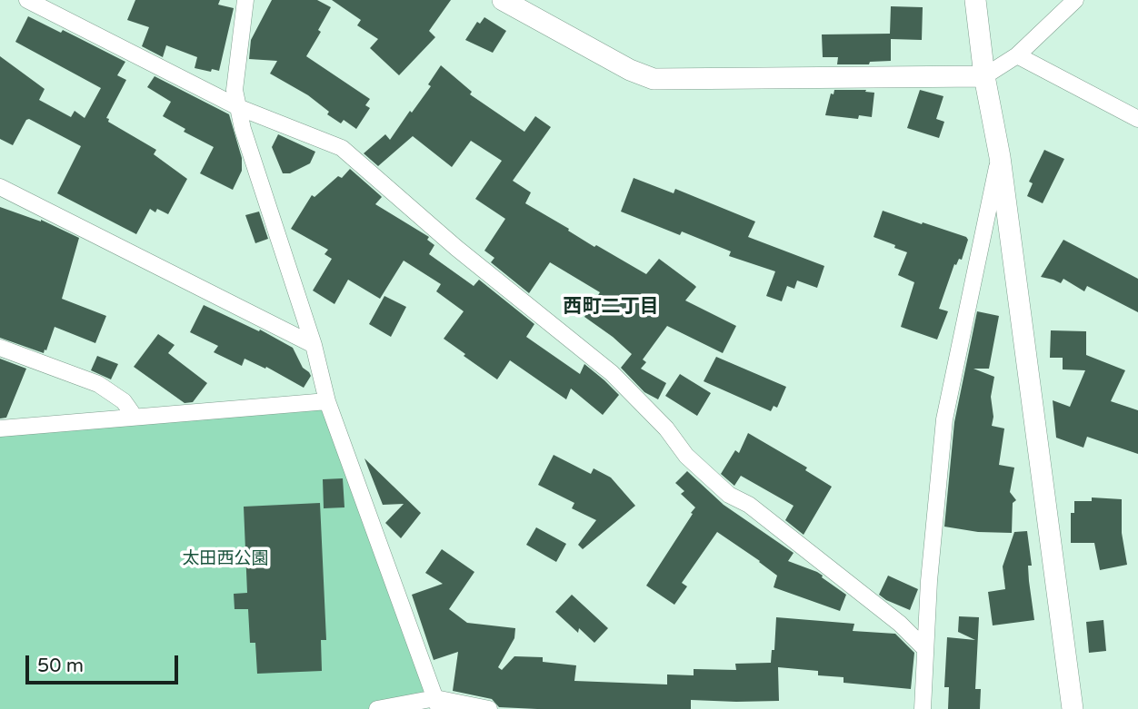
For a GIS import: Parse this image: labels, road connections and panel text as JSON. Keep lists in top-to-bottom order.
{
  "districts": ["西町二丁目"],
  "parks": ["太田西公園"],
  "scale_bar": "50 m"
}
